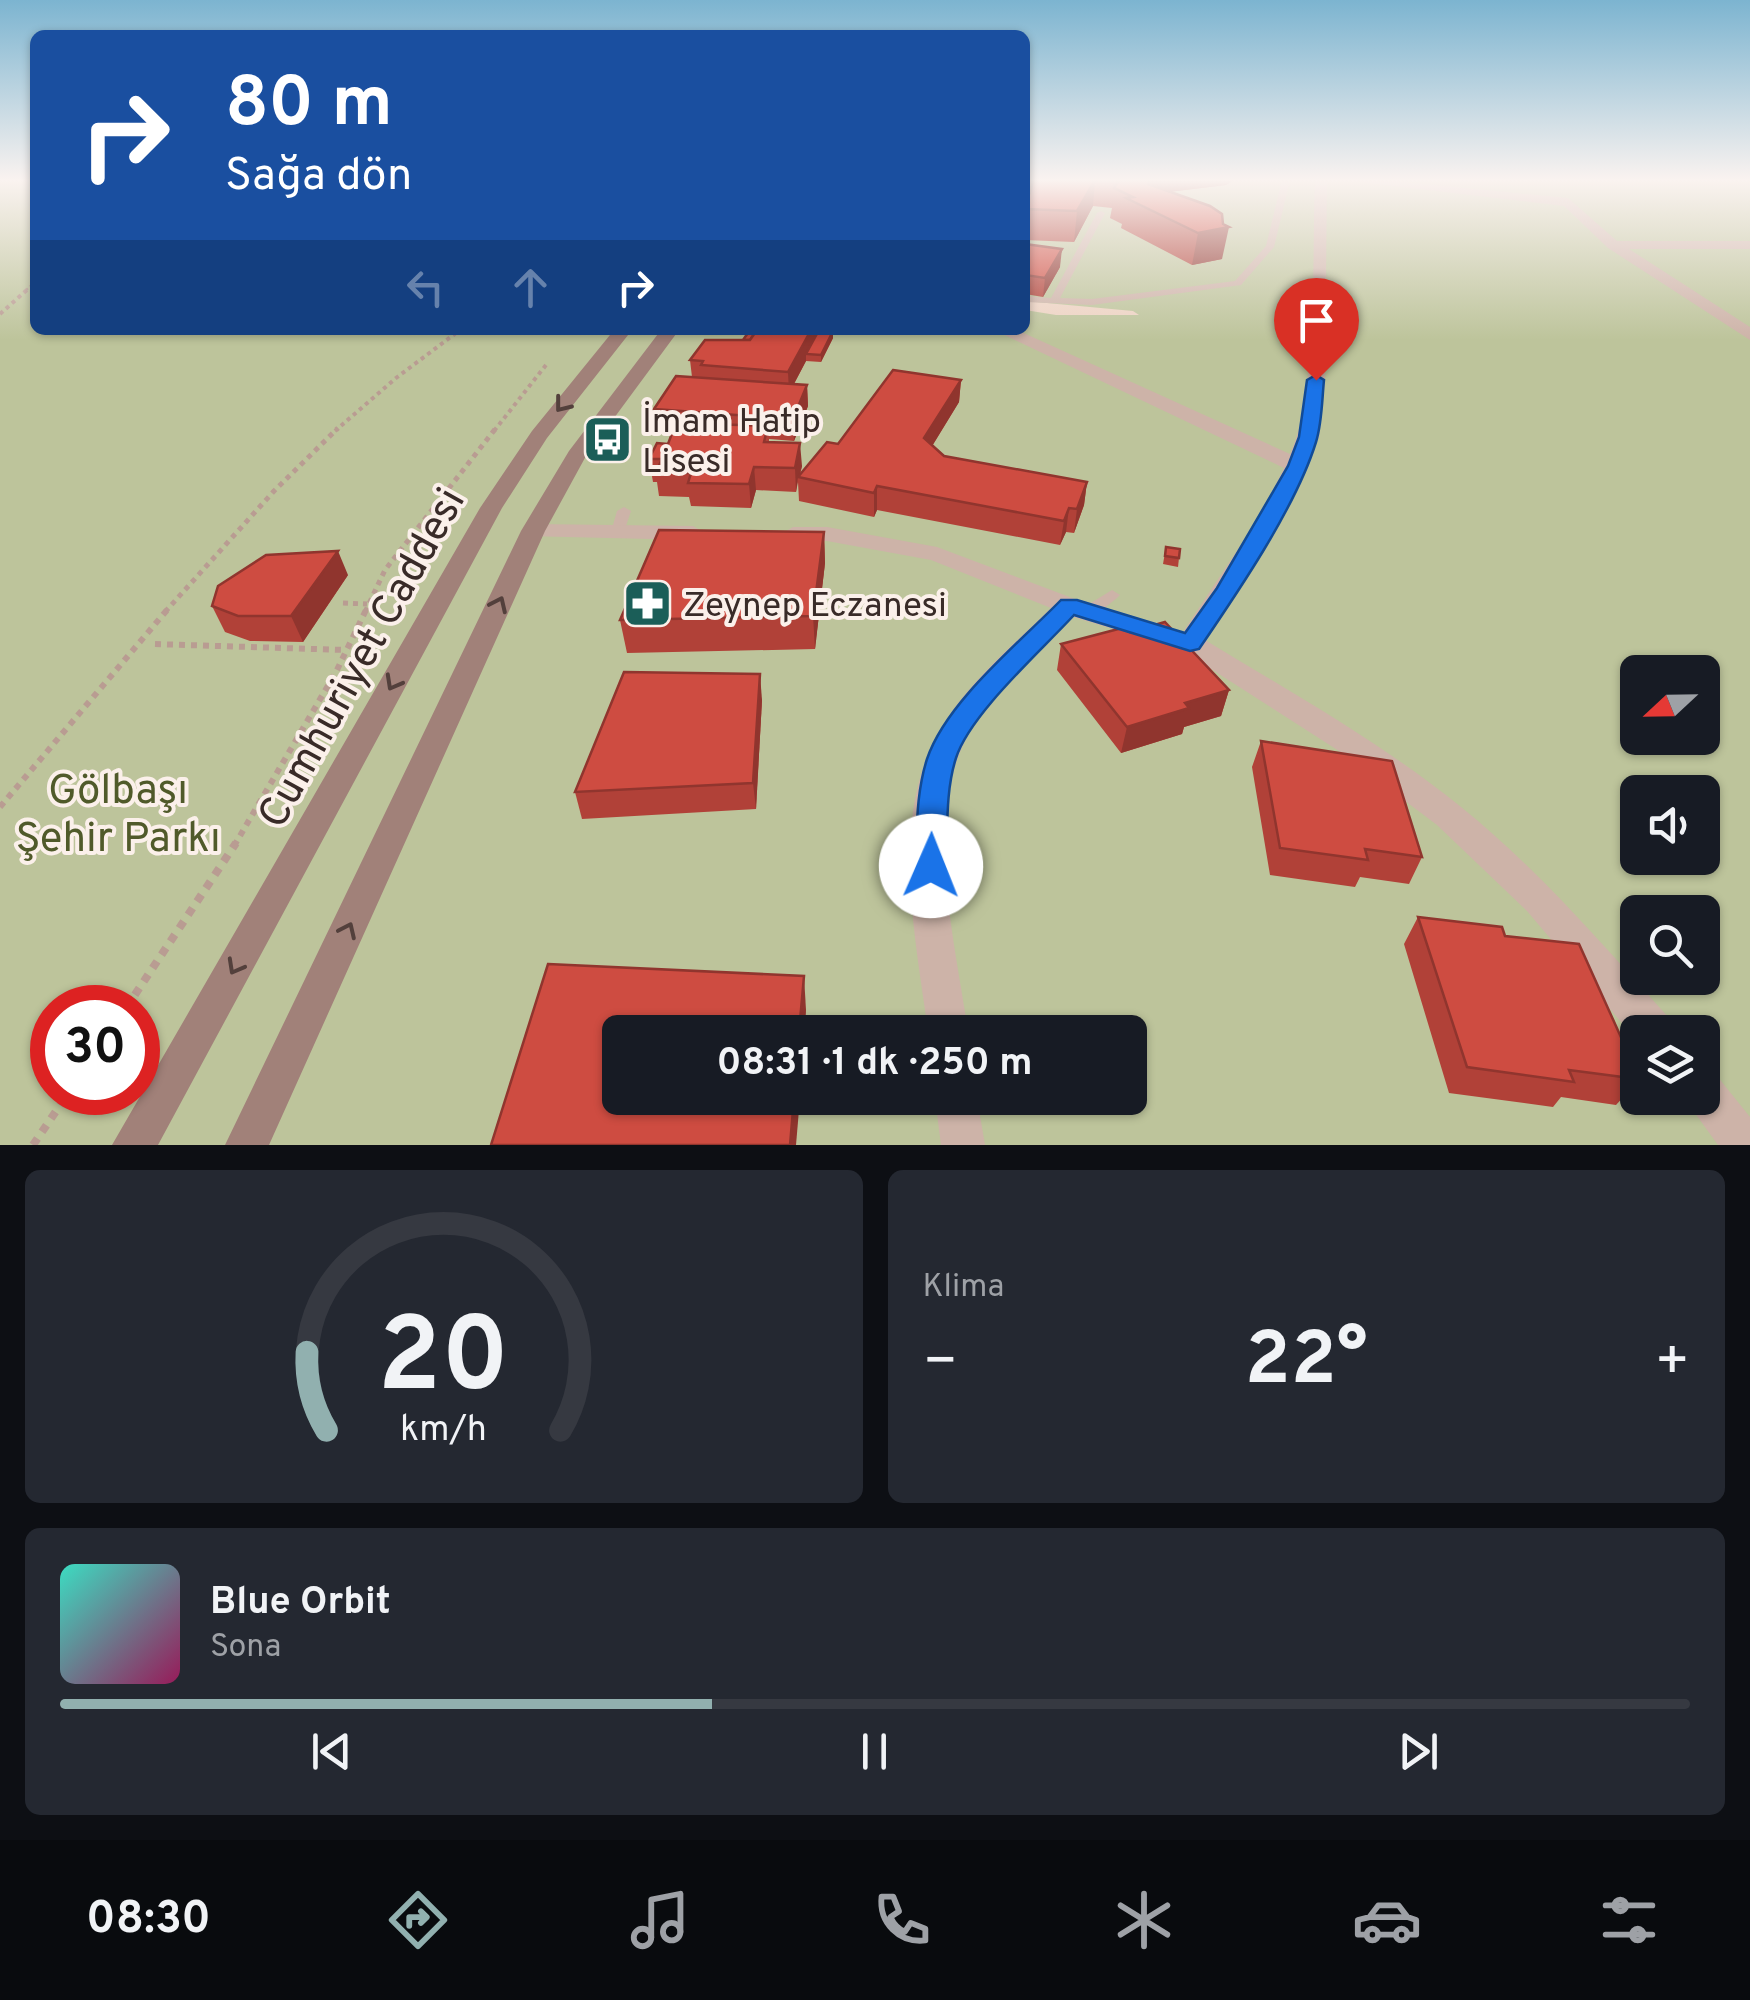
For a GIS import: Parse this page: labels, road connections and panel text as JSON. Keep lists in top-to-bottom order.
{
  "streets": {
    "main road": ["Cumhuriyet Caddesi"]
  },
  "parks": ["Gölbaşı Şehir Parkı"],
  "places": {
    "bus stop": ["İmam Hatip Lisesi"],
    "pharmacy": ["Zeynep Eczanesi"]
  },
  "north": "left",
  "page": {
    "turn": ["80 m", "Sağa dön"],
    "limit": "30",
    "trip": "08:31 · 1 dk · 250 m",
    "tile": "Klima",
    "heat": ["−", "22°", "+"],
    "song": ["Blue Orbit", "Sona"],
    "tabs": "08:30",
    "gauge": ["20", "km/h"]
  }
}
